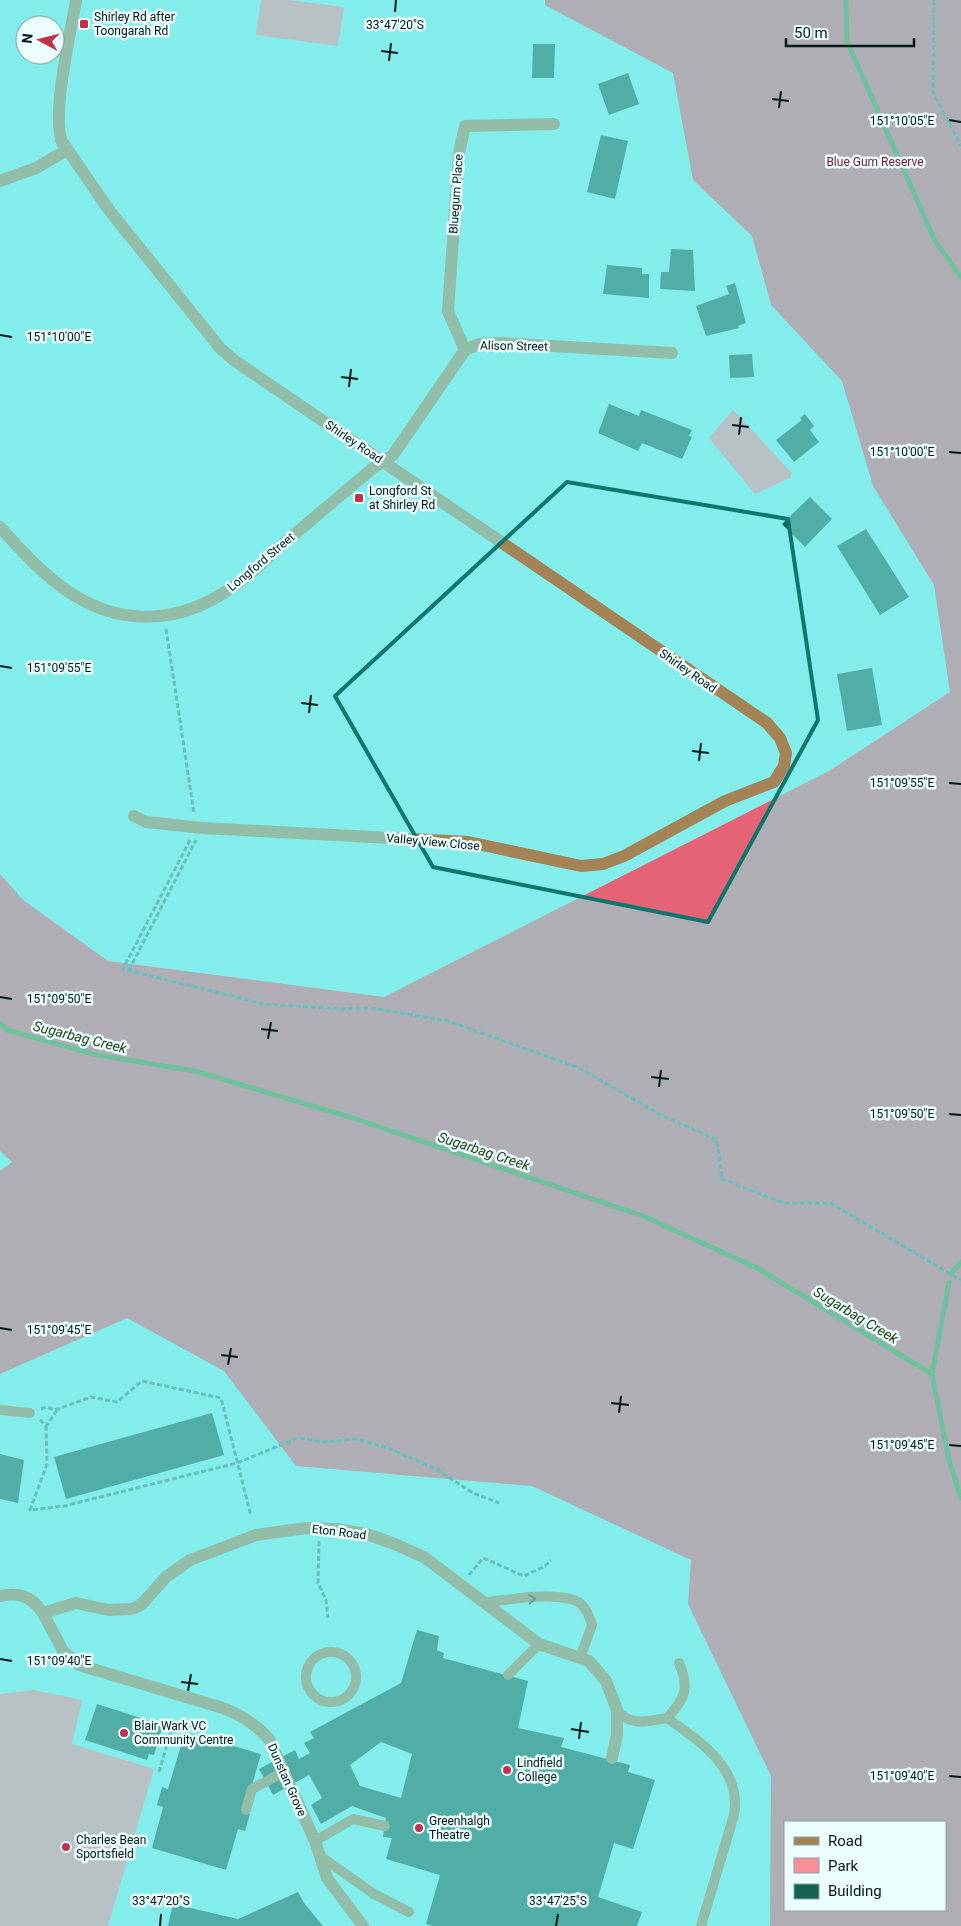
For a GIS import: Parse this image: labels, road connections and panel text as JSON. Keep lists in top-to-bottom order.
{
  "streets": {
    "street": [
      "Bluegum Place",
      "Alison Street",
      "Shirley Road",
      "Longford Street",
      "Valley View Close",
      "Eton Road",
      "Dunstan Grove"
    ]
  },
  "crossings": [
    ["Bluegum Place", "Alison Street"],
    ["Alison Street", "Shirley Road"],
    ["Alison Street", "Longford Street"],
    ["Shirley Road", "Longford Street"],
    ["Shirley Road", "Valley View Close"],
    ["Eton Road", "Dunstan Grove"]
  ],
  "water": ["Sugarbag Creek"],
  "parks": ["Blue Gum Reserve"],
  "places": {
    "transit": ["Shirley Rd after Toongarah Rd", "Longford St at Shirley Rd"],
    "other": [
      "Blair Wark VC Community Centre",
      "Lindfield College",
      "Greenhalgh Theatre",
      "Charles Bean Sportsfield"
    ]
  },
  "legend": ["Road", "Park", "Building"],
  "scale_bar": "50 m",
  "north": "left",
  "coordinates": [
    "33°47'20\"S",
    "151°10'05\"E",
    "151°10'00\"E",
    "151°09'55\"E",
    "151°09'50\"E",
    "151°09'45\"E",
    "151°09'40\"E",
    "33°47'25\"S"
  ]
}
